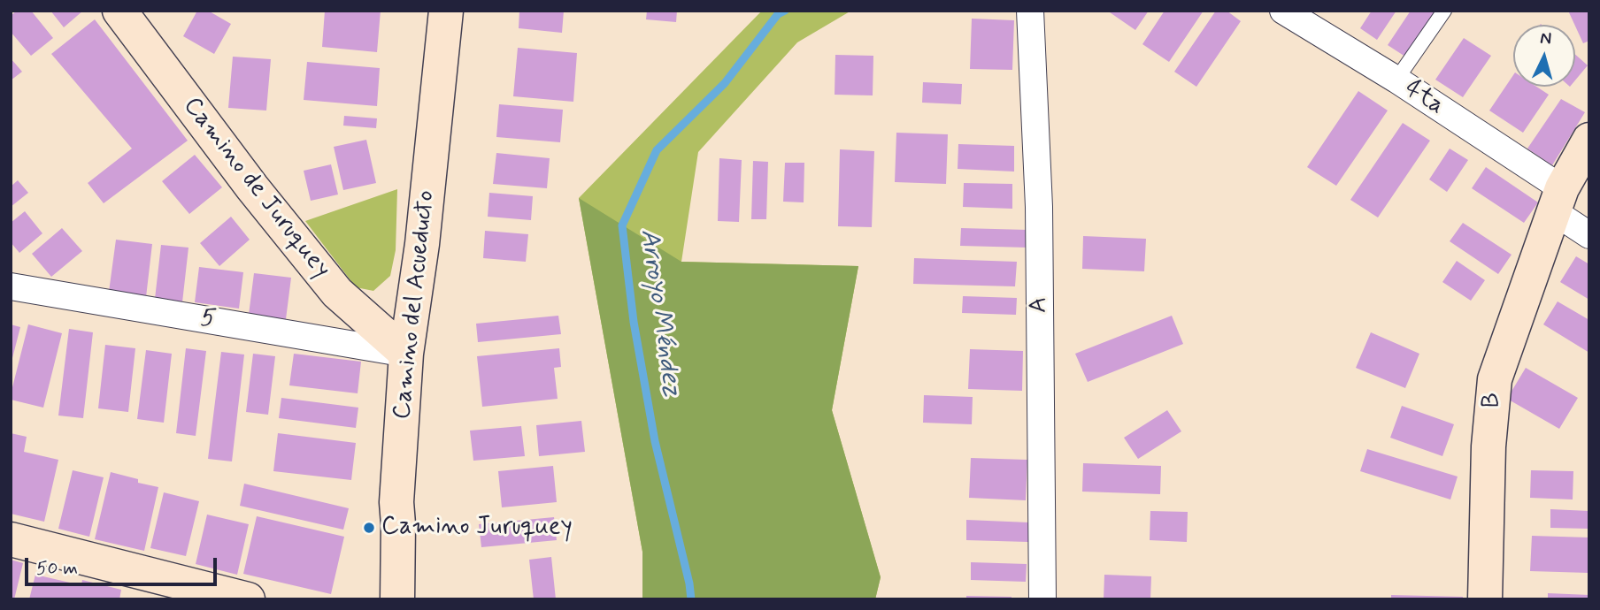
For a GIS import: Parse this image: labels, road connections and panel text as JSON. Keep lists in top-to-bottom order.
{
  "streets": {
    "street": [
      "4ta",
      "Camino de Juruquey",
      "Camino del Acueducto",
      "A",
      "5",
      "B"
    ]
  },
  "crossings": [
    ["4ta", "B"],
    ["Camino de Juruquey", "Camino del Acueducto"],
    ["Camino de Juruquey", "5"],
    ["Camino del Acueducto", "5"]
  ],
  "water": ["Arroyo Méndez"],
  "places": ["Camino Juruquey"],
  "scale_bar": "50 m",
  "north": "top"
}
